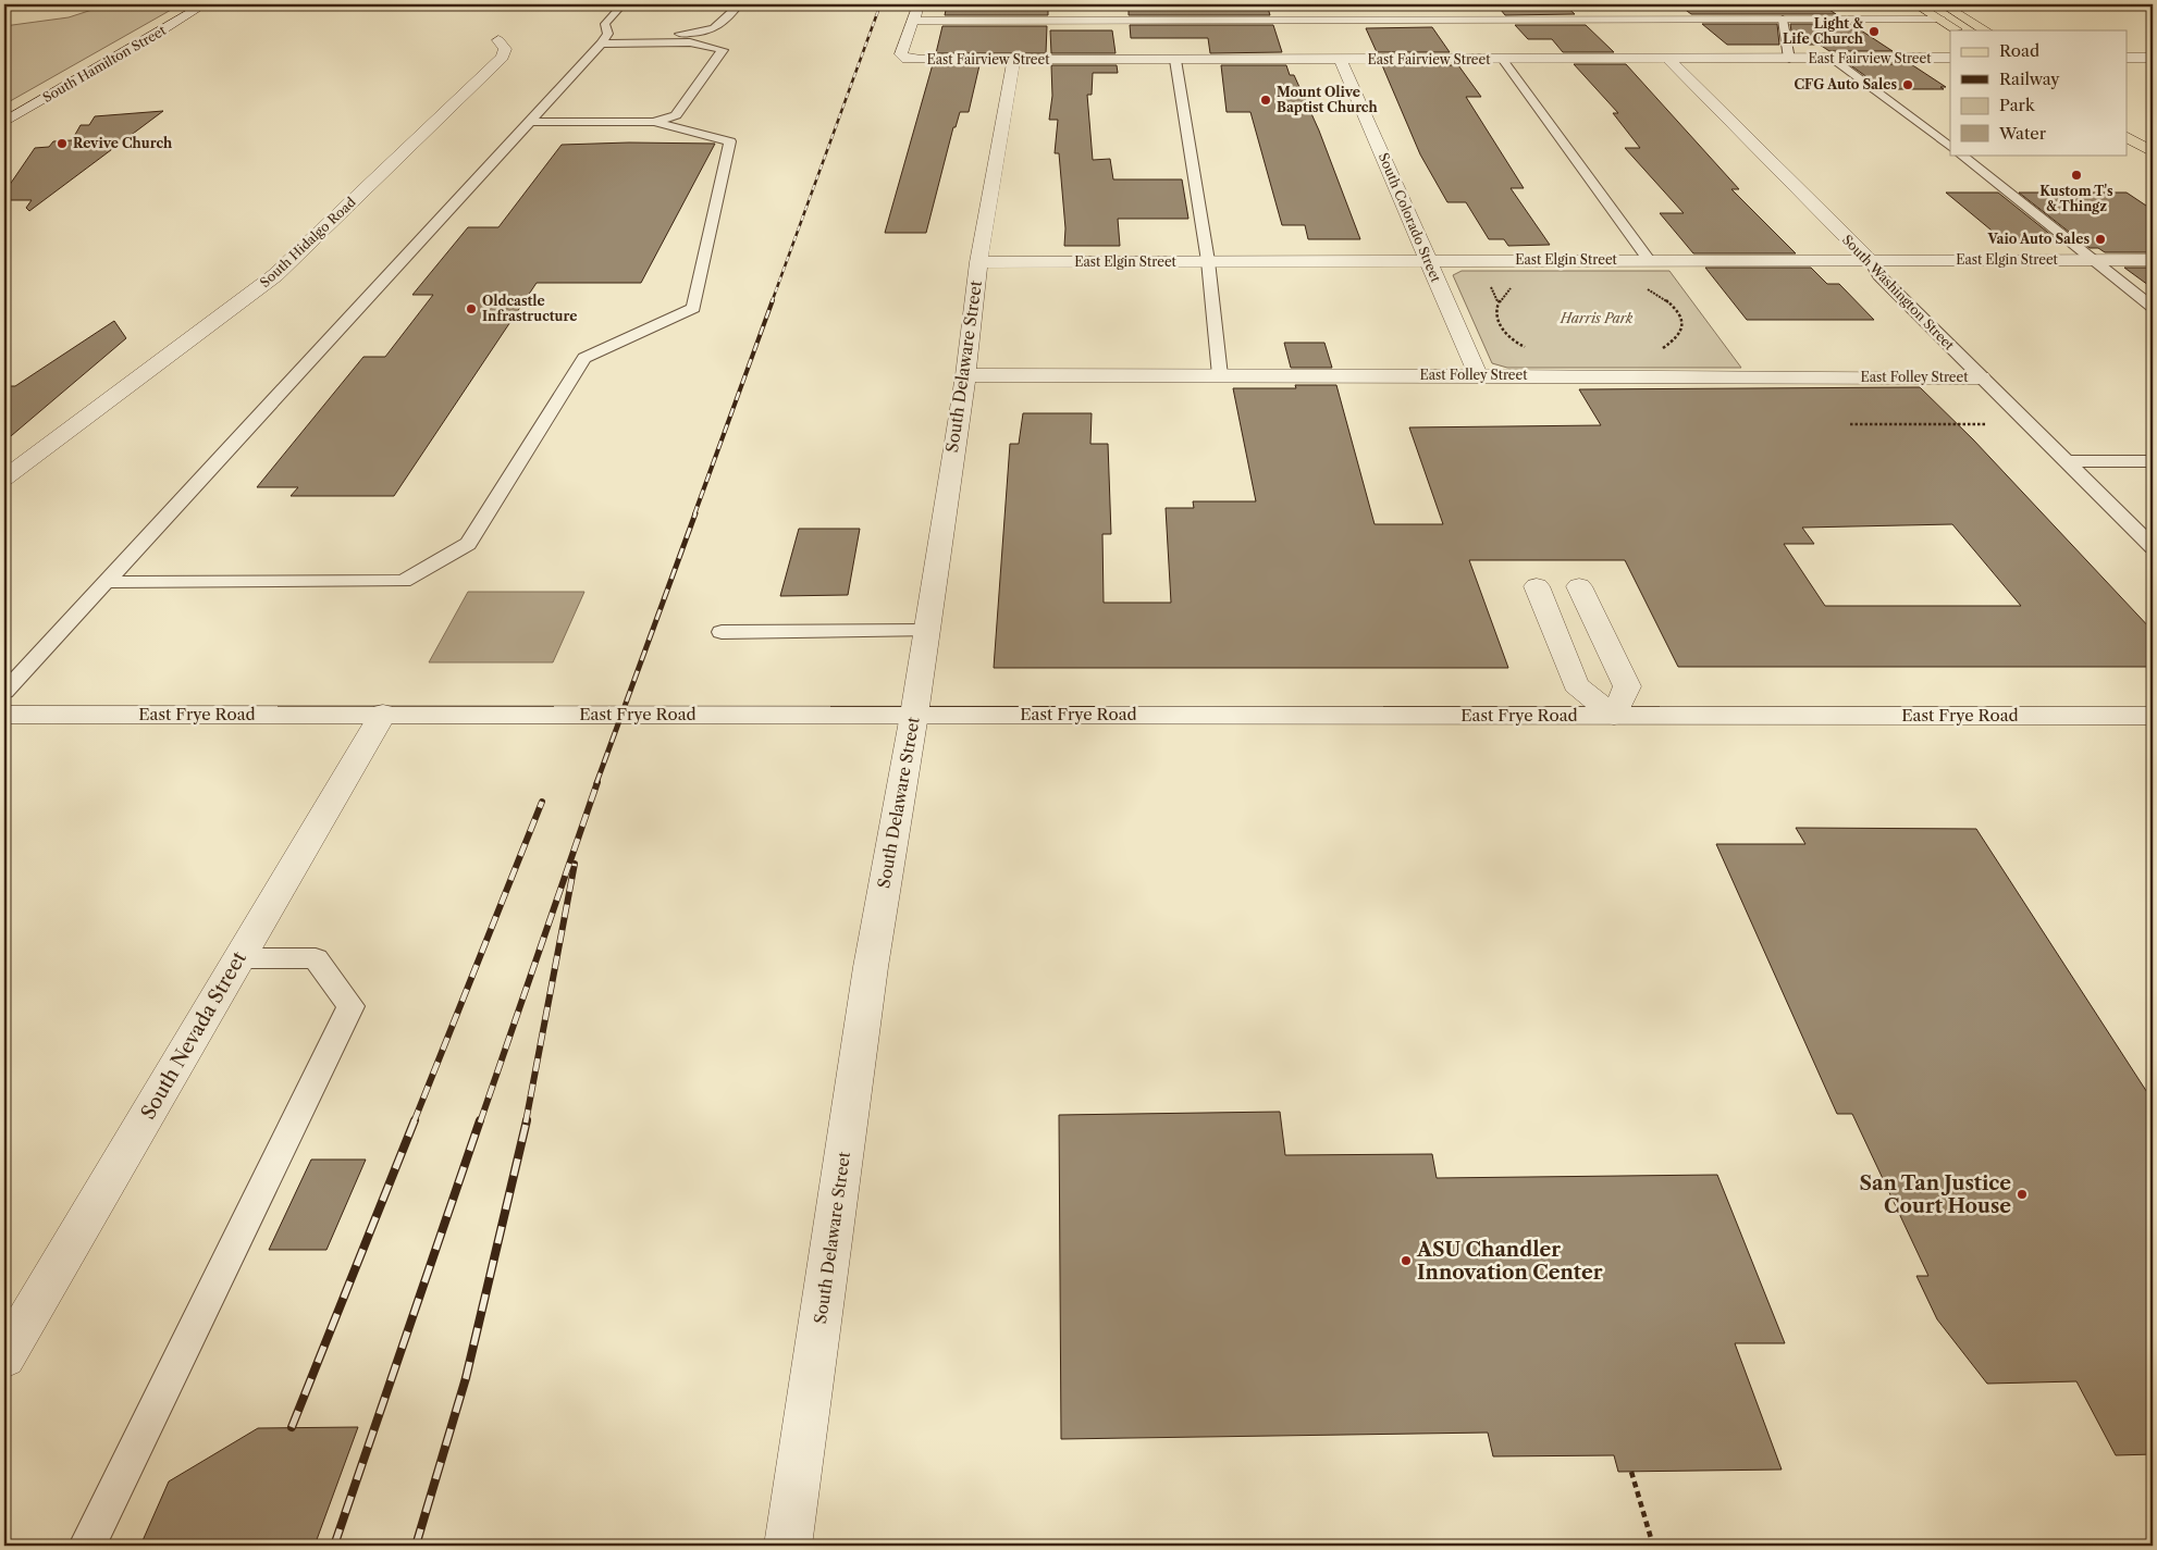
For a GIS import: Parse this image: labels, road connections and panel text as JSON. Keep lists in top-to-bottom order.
{
  "streets": {
    "street": [
      "East Fairview Street",
      "South Hamilton Street",
      "South Colorado Street",
      "South Hidalgo Road",
      "East Elgin Street",
      "South Washington Street",
      "South Delaware Street",
      "East Folley Street",
      "East Frye Road",
      "South Nevada Street"
    ]
  },
  "crossings": [
    ["East Fairview Street", "South Colorado Street"],
    ["East Fairview Street", "South Washington Street"],
    ["East Fairview Street", "South Delaware Street"],
    ["South Colorado Street", "East Elgin Street"],
    ["South Colorado Street", "East Folley Street"],
    ["East Elgin Street", "South Washington Street"],
    ["East Elgin Street", "South Delaware Street"],
    ["South Washington Street", "East Folley Street"],
    ["South Delaware Street", "East Folley Street"],
    ["South Delaware Street", "East Frye Road"],
    ["East Frye Road", "South Nevada Street"]
  ],
  "parks": ["Harris Park"],
  "places": [
    "Light & Life Church",
    "CFG Auto Sales",
    "Mount Olive Baptist Church",
    "Revive Church",
    "Kustom T's & Thingz",
    "Vaio Auto Sales",
    "Oldcastle Infrastructure",
    "San Tan Justice Court House",
    "ASU Chandler Innovation Center"
  ],
  "legend": [
    "Road",
    "Railway",
    "Park",
    "Water"
  ]
}
